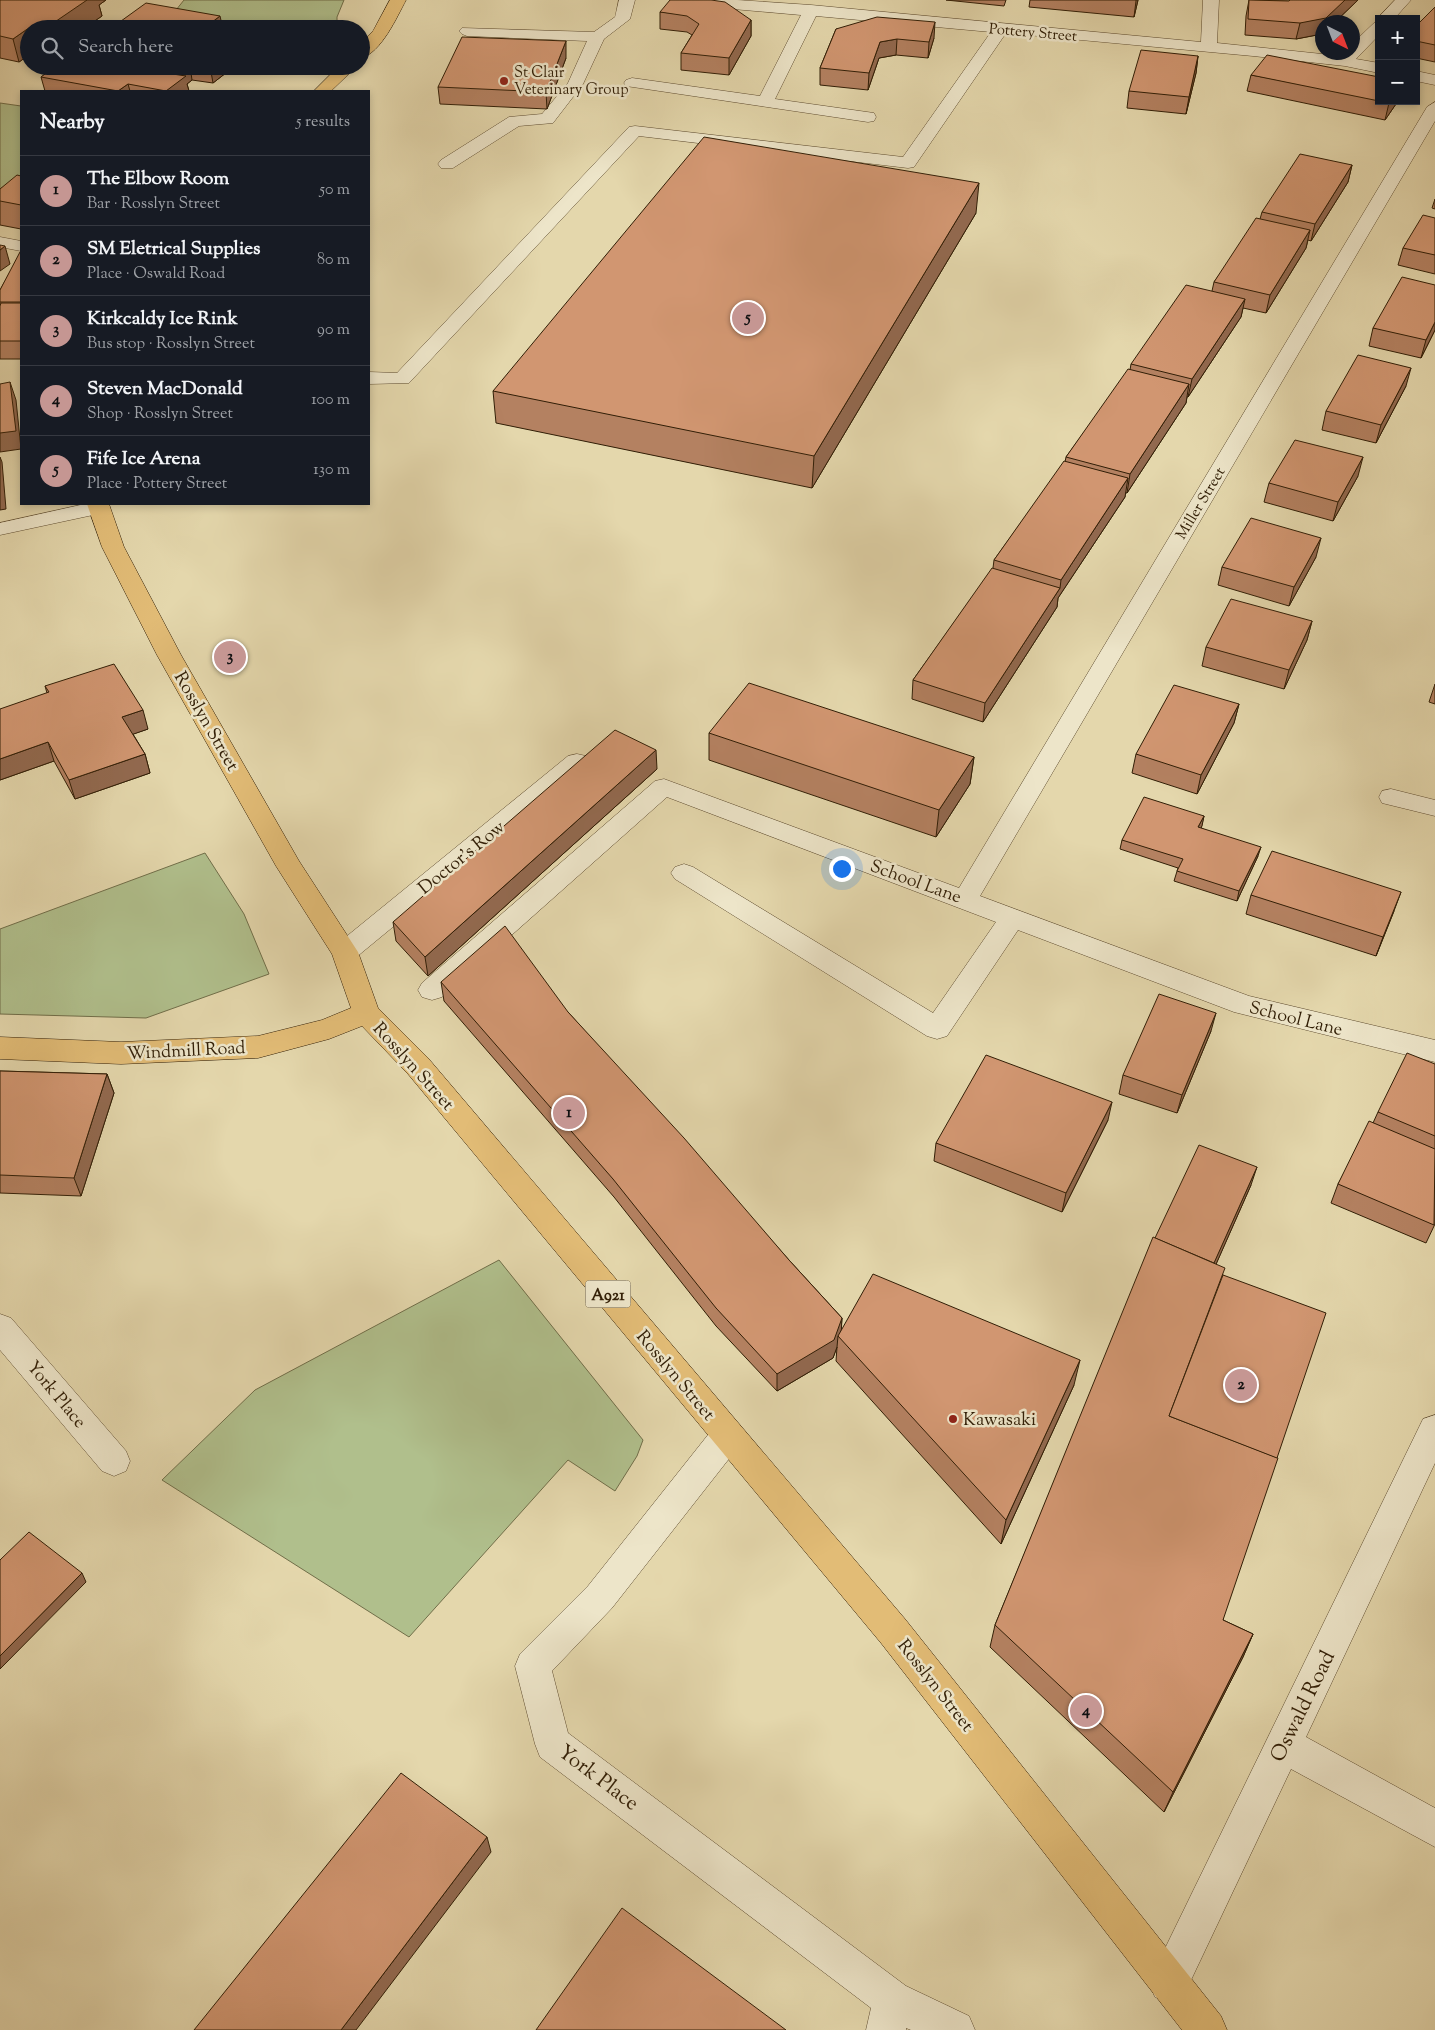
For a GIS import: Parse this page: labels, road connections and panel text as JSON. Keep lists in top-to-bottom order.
{
  "streets": {
    "main road": ["Rosslyn Street", "Windmill Road", "A921"],
    "street": [
      "Pottery Street",
      "Miller Street",
      "Doctor's Row",
      "School Lane",
      "York Place",
      "Oswald Road"
    ]
  },
  "crossings": [
    ["Miller Street", "School Lane"],
    ["Rosslyn Street", "Doctor's Row"],
    ["Rosslyn Street", "Windmill Road"],
    ["Rosslyn Street", "York Place"],
    ["Rosslyn Street", "Oswald Road"]
  ],
  "places": ["St Clair Veterinary Group", "Kawasaki"],
  "north": "bottom right",
  "page": {
    "map_buttons": ["+", "−"],
    "search": "Search here",
    "heading": ["Nearby", "5 results"],
    "list": [
      {
        "mark": "1",
        "name": "The Elbow Room",
        "note": "Bar · Rosslyn Street",
        "value": "50 m"
      },
      {
        "mark": "2",
        "name": "SM Eletrical Supplies",
        "note": "Place · Oswald Road",
        "value": "80 m"
      },
      {
        "mark": "3",
        "name": "Kirkcaldy Ice Rink",
        "note": "Bus stop · Rosslyn Street",
        "value": "90 m"
      },
      {
        "mark": "4",
        "name": "Steven MacDonald",
        "note": "Shop · Rosslyn Street",
        "value": "100 m"
      },
      {
        "mark": "5",
        "name": "Fife Ice Arena",
        "note": "Place · Pottery Street",
        "value": "130 m"
      }
    ],
    "pins": [
      "5",
      "3",
      "1",
      "2",
      "4"
    ]
  }
}
